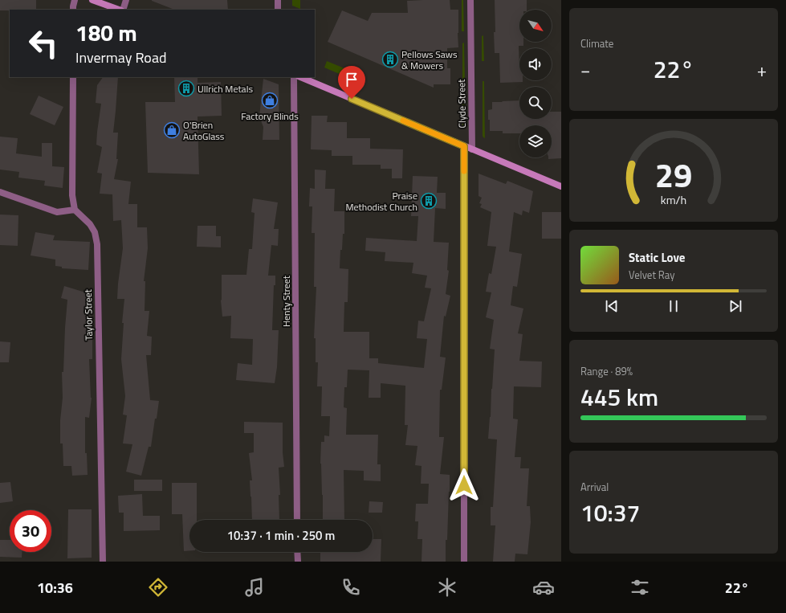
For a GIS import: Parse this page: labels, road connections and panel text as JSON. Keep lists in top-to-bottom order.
{
  "streets": {
    "street": ["Clyde Street", "Henty Street", "Taylor Street"]
  },
  "places": {
    "building": ["Pellows Saws & Mowers", "Ullrich Metals", "Praise Methodist Church"],
    "shop": ["Factory Blinds", "O'Brien AutoGlass"]
  },
  "north": "bottom right",
  "page": {
    "tile": [
      "Climate",
      ["Range · 89%", "445 km"],
      ["Arrival", "10:37"]
    ],
    "turn": ["180 m", "Invermay Road"],
    "heat": ["−", "22°", "+"],
    "song": ["Static Love", "Velvet Ray"],
    "limit": "30",
    "trip": "10:37 · 1 min · 250 m",
    "tabs": ["10:36", "22°"],
    "gauge": ["29", "km/h"]
  }
}
